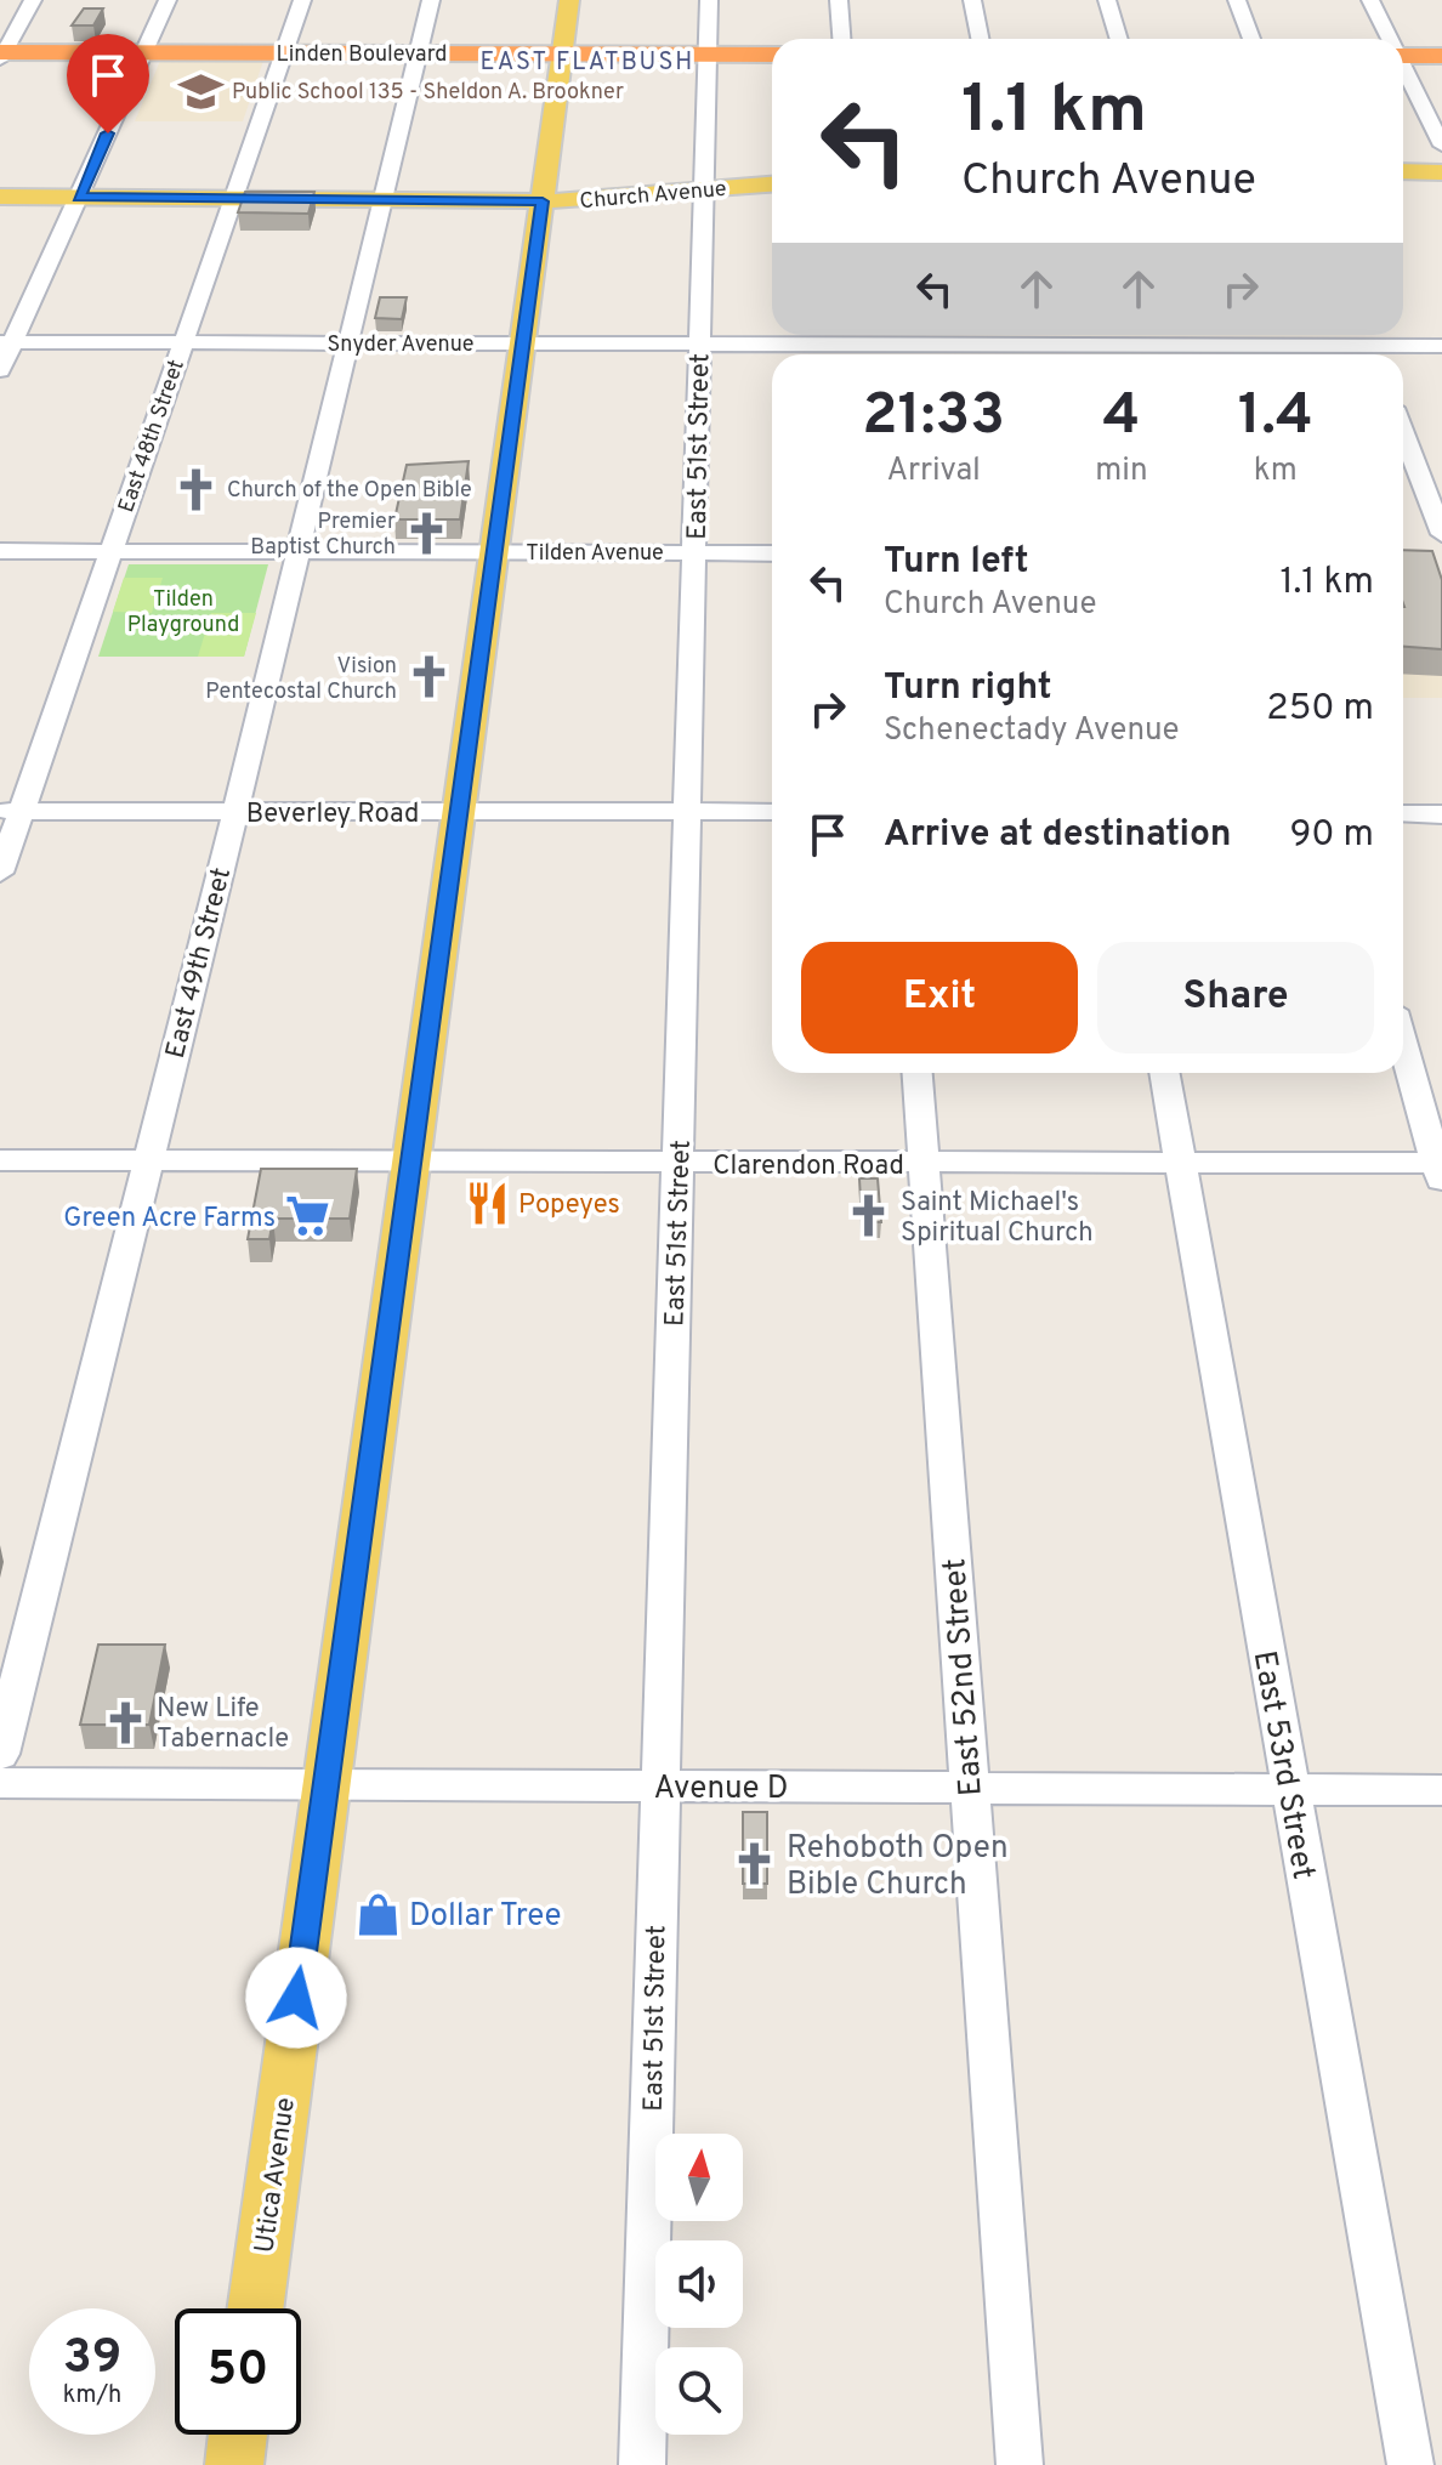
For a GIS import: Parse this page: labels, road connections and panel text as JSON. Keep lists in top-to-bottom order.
{
  "streets": {
    "highway": ["Linden Boulevard"],
    "main road": ["Church Avenue", "Utica Avenue"],
    "street": [
      "Snyder Avenue",
      "East 48th Street",
      "East 51st Street",
      "Tilden Avenue",
      "Beverley Road",
      "East 49th Street",
      "Clarendon Road",
      "East 52nd Street",
      "East 53rd Street",
      "Avenue D"
    ]
  },
  "crossings": [
    ["Linden Boulevard", "East 48th Street"],
    ["Linden Boulevard", "East 51st Street"],
    ["Linden Boulevard", "East 49th Street"],
    ["Linden Boulevard", "Utica Avenue"],
    ["Church Avenue", "East 48th Street"],
    ["Church Avenue", "East 51st Street"],
    ["Church Avenue", "East 49th Street"],
    ["Church Avenue", "Utica Avenue"],
    ["Snyder Avenue", "East 48th Street"],
    ["Snyder Avenue", "East 51st Street"],
    ["Snyder Avenue", "East 49th Street"],
    ["Snyder Avenue", "Utica Avenue"],
    ["East 48th Street", "Tilden Avenue"],
    ["East 48th Street", "Beverley Road"],
    ["East 51st Street", "Tilden Avenue"],
    ["East 51st Street", "Beverley Road"],
    ["East 51st Street", "Clarendon Road"],
    ["East 51st Street", "Avenue D"],
    ["Tilden Avenue", "East 49th Street"],
    ["Tilden Avenue", "Utica Avenue"],
    ["Beverley Road", "East 49th Street"],
    ["Beverley Road", "Utica Avenue"],
    ["East 49th Street", "Clarendon Road"],
    ["Clarendon Road", "East 52nd Street"],
    ["Clarendon Road", "East 53rd Street"],
    ["Clarendon Road", "Utica Avenue"],
    ["East 52nd Street", "Avenue D"],
    ["East 53rd Street", "Avenue D"],
    ["Avenue D", "Utica Avenue"]
  ],
  "districts": ["EAST FLATBUSH"],
  "parks": ["Tilden Playground"],
  "places": {
    "school or university": ["Public School 135 - Sheldon A. Brookner"],
    "church": [
      "Church of the Open Bible",
      "Premier Baptist Church",
      "Vision Pentecostal Church",
      "Saint Michael's Spiritual Church",
      "New Life Tabernacle",
      "Rehoboth Open Bible Church"
    ],
    "restaurant": ["Popeyes"],
    "supermarket": ["Green Acre Farms"],
    "shop": ["Dollar Tree"]
  },
  "north": "top",
  "page": {
    "turn": ["1.1 km", "Church Avenue"],
    "eta": [
      "21:33",
      "Arrival",
      "4",
      "min",
      "1.4",
      "km"
    ],
    "list": [
      {
        "name": "Turn left",
        "note": "Church Avenue",
        "value": "1.1 km"
      },
      {
        "name": "Turn right",
        "note": "Schenectady Avenue",
        "value": "250 m"
      },
      {
        "name": "Arrive at destination",
        "value": "90 m"
      }
    ],
    "buttons": ["Exit", "Share"],
    "speed": "39 km/h",
    "limit": "50"
  }
}
